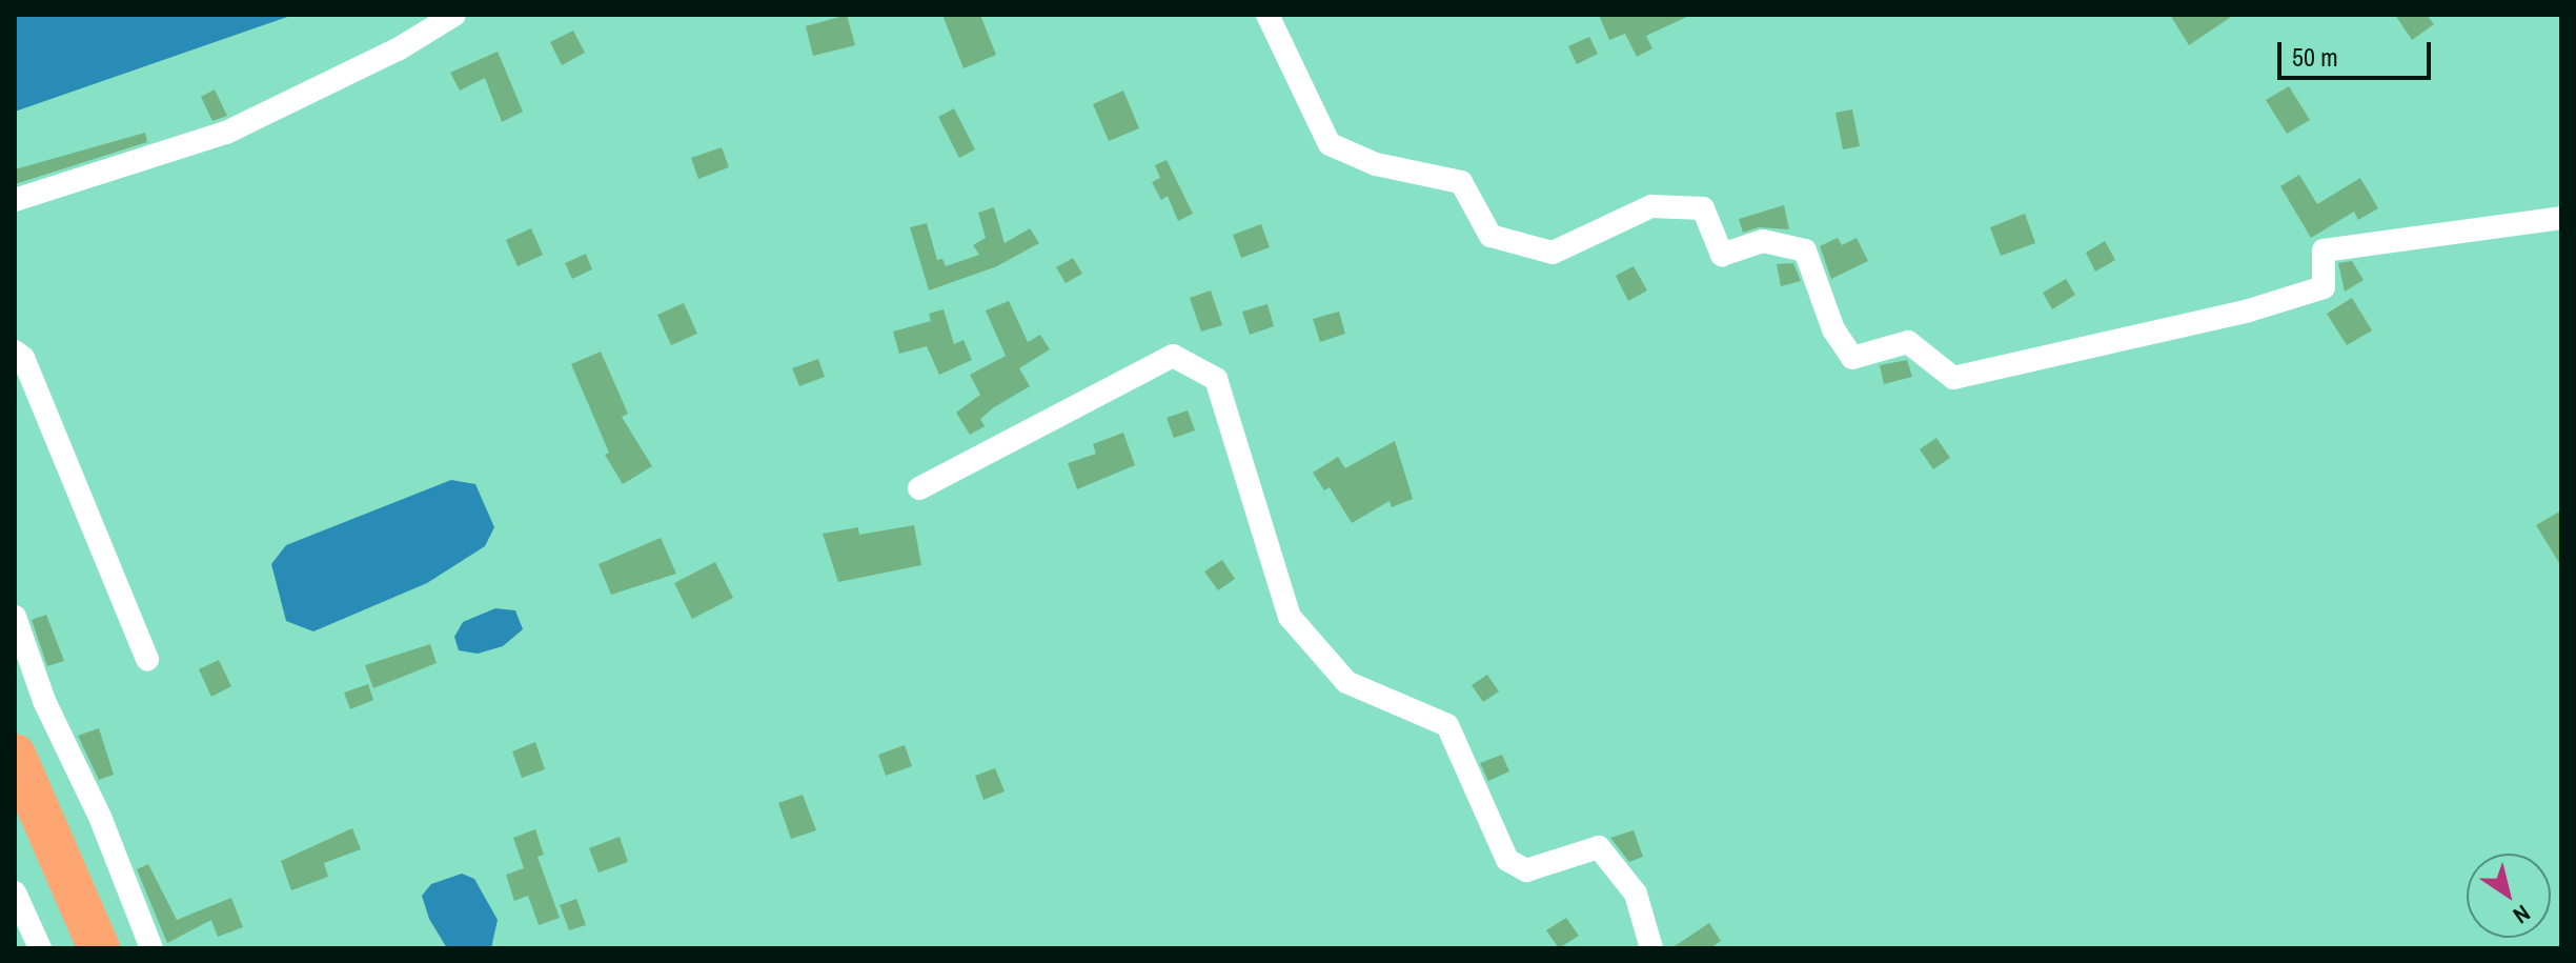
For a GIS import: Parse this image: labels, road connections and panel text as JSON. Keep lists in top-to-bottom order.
{
  "scale_bar": "50 m",
  "north": "bottom right"
}
